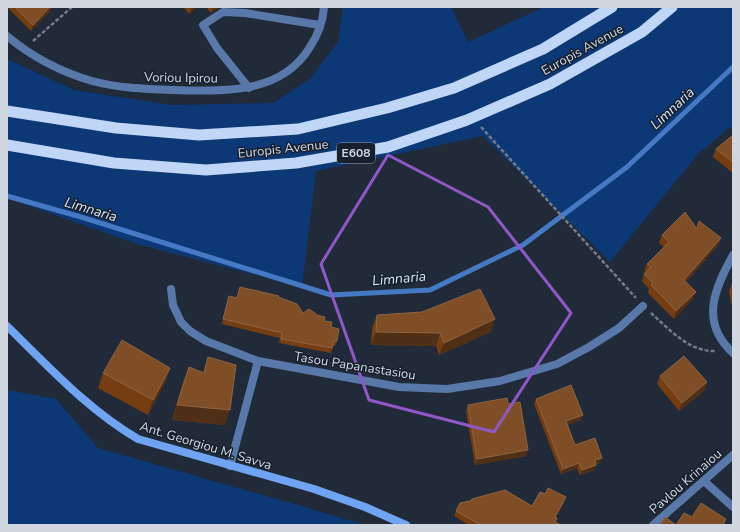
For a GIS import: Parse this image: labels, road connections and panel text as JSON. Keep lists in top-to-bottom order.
{
  "streets": {
    "highway": ["Europis Avenue", "E608"],
    "main road": ["Ant. Georgiou M. Savva"],
    "street": ["Voriou Ipirou", "Tasou Papanastasiou", "Pavlou Krinaiou"]
  },
  "water": ["Limnaria"]
}
